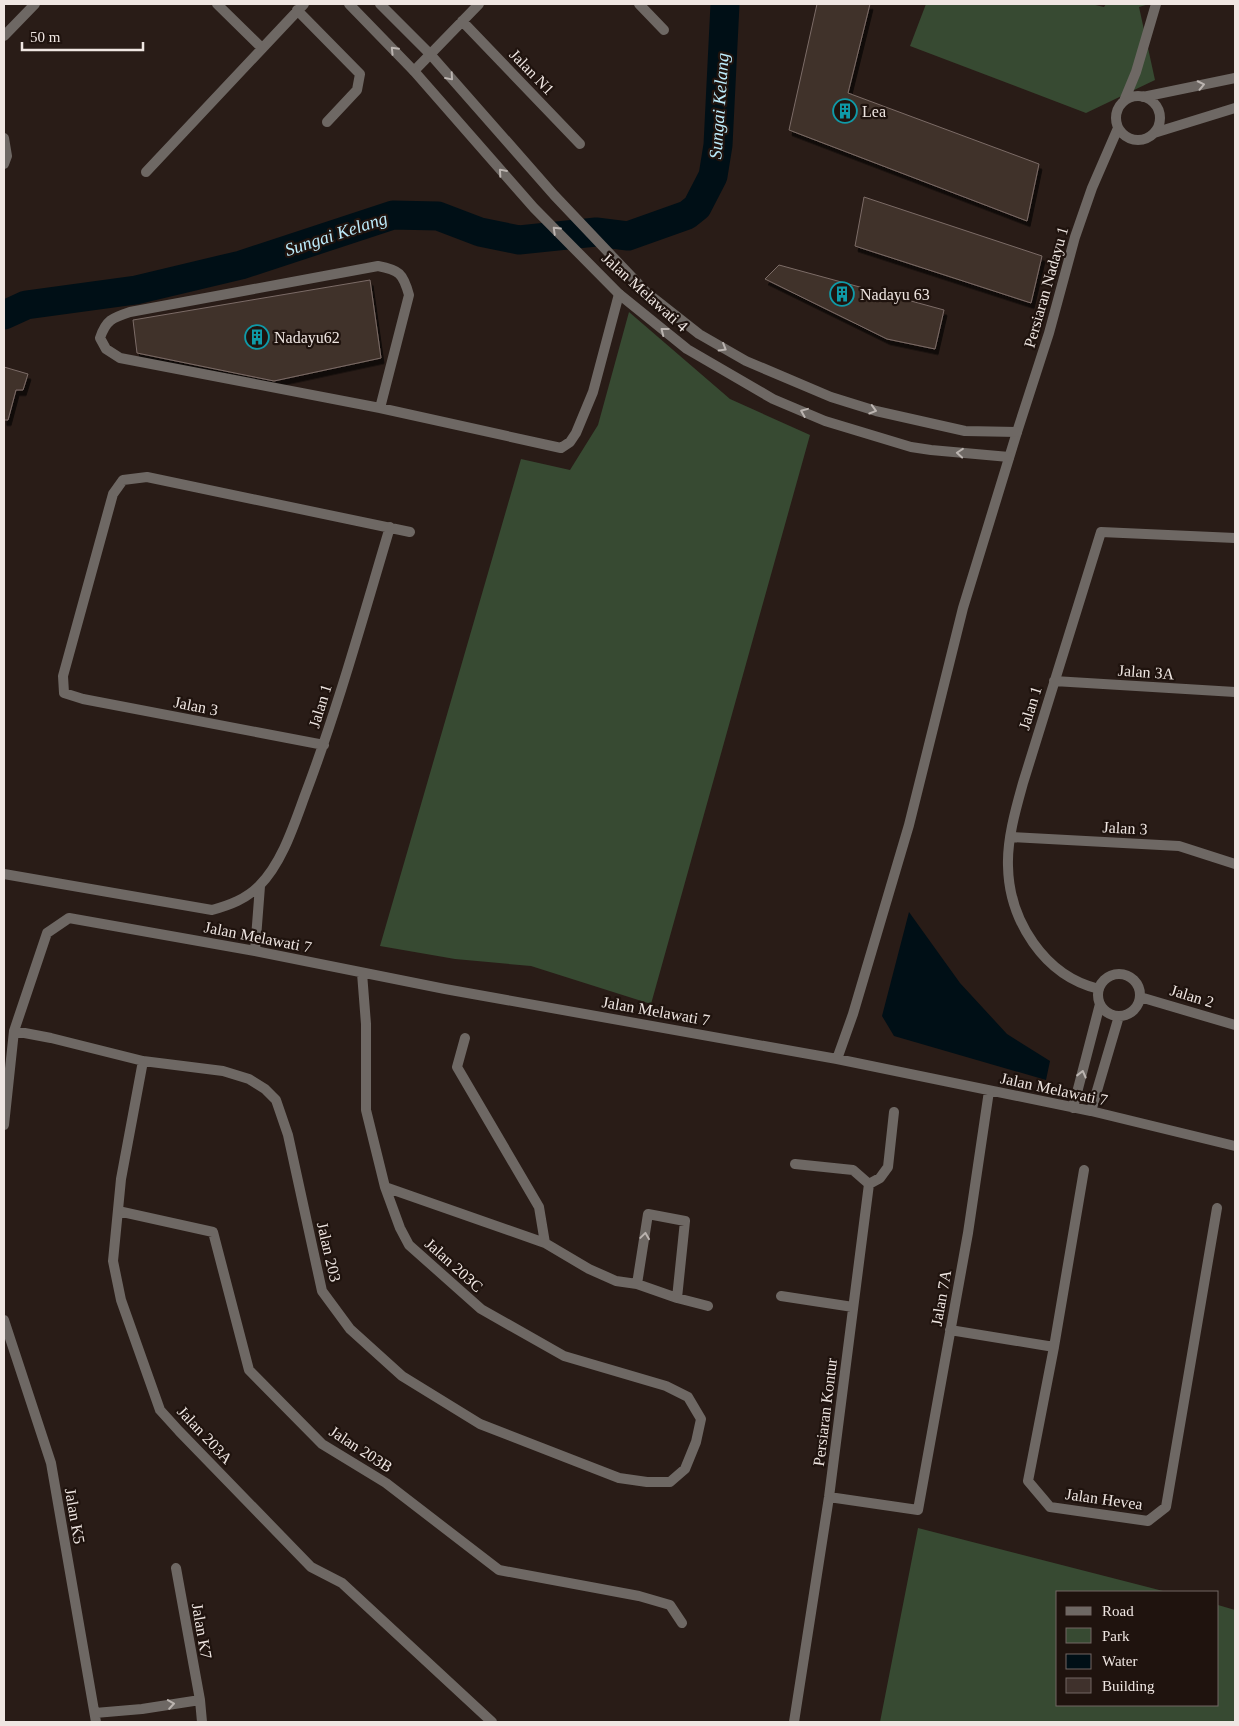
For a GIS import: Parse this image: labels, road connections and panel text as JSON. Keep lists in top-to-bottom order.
{
  "streets": {
    "street": [
      "Jalan N1",
      "Persiaran Nadayu 1",
      "Jalan Melawati 4",
      "Jalan 3A",
      "Jalan 3",
      "Jalan 1",
      "Jalan Melawati 7",
      "Jalan 2",
      "Jalan 203",
      "Jalan 203C",
      "Jalan 7A",
      "Persiaran Kontur",
      "Jalan 203A",
      "Jalan 203B",
      "Jalan Hevea",
      "Jalan K5",
      "Jalan K7"
    ]
  },
  "crossings": [
    ["Persiaran Nadayu 1", "Jalan Melawati 4"],
    ["Persiaran Nadayu 1", "Jalan Melawati 7"],
    ["Jalan 3A", "Jalan 1"],
    ["Jalan 3", "Jalan 1"],
    ["Jalan 1", "Jalan 2"],
    ["Jalan Melawati 7", "Jalan 203"],
    ["Jalan Melawati 7", "Jalan 203C"],
    ["Jalan Melawati 7", "Jalan 7A"],
    ["Jalan 203", "Jalan 203C"],
    ["Jalan 203", "Jalan 203A"],
    ["Jalan 7A", "Persiaran Kontur"],
    ["Jalan 203A", "Jalan 203B"]
  ],
  "water": ["Sungai Kelang"],
  "places": {
    "building": ["Lea", "Nadayu 63", "Nadayu62"]
  },
  "legend": [
    "Road",
    "Park",
    "Water",
    "Building"
  ],
  "scale_bar": "50 m"
}
